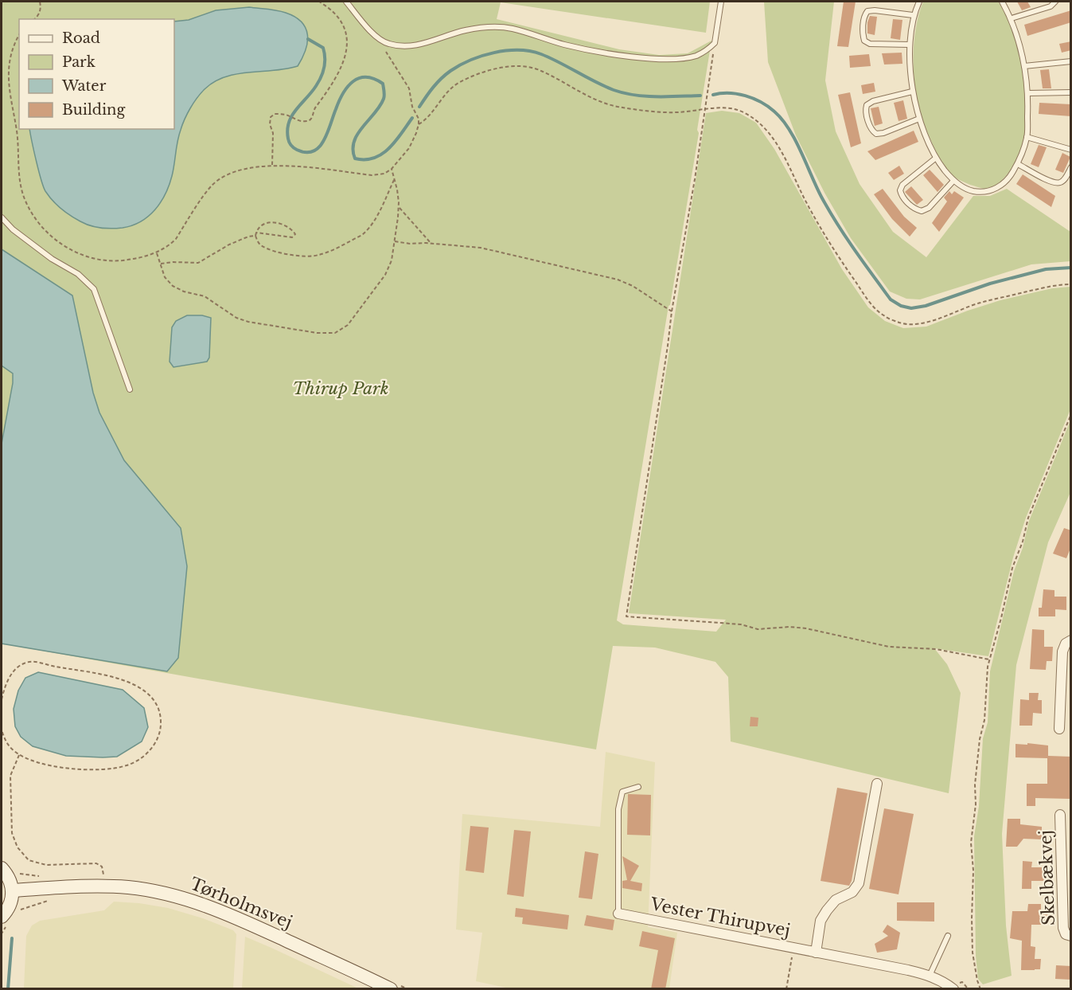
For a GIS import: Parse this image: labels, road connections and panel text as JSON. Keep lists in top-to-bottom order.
{
  "streets": {
    "street": ["Skelbækvej", "Tørholmsvej", "Vester Thirupvej"]
  },
  "parks": ["Thirup Park"],
  "legend": [
    "Road",
    "Park",
    "Water",
    "Building"
  ]
}
